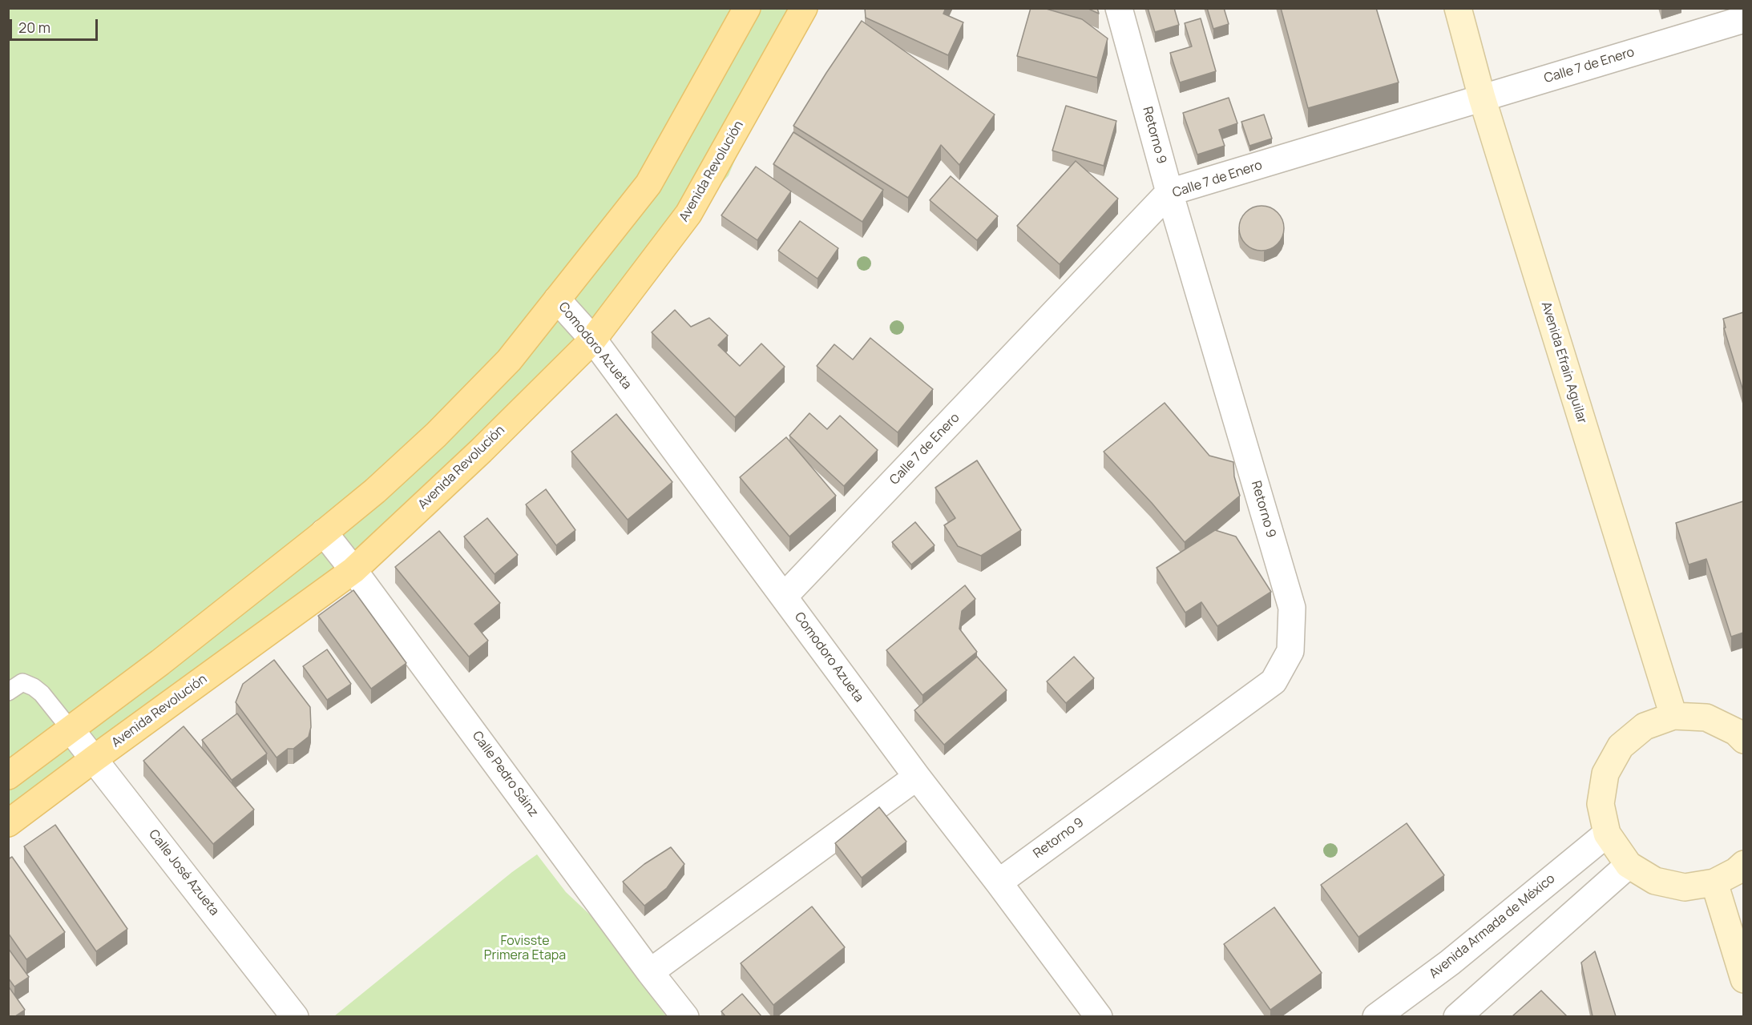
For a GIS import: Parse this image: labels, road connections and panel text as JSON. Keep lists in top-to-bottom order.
{
  "streets": {
    "main road": ["Avenida Revolución", "Avenida Efraín Aguilar"],
    "street": [
      "Calle 7 de Enero",
      "Retorno 9",
      "Comodoro Azueta",
      "Calle Pedro Sáinz",
      "Calle José Azueta",
      "Avenida Armada de México"
    ]
  },
  "crossings": [
    ["Calle 7 de Enero", "Retorno 9"],
    ["Calle 7 de Enero", "Comodoro Azueta"],
    ["Calle 7 de Enero", "Avenida Efraín Aguilar"],
    ["Retorno 9", "Comodoro Azueta"],
    ["Avenida Revolución", "Comodoro Azueta"],
    ["Avenida Revolución", "Calle Pedro Sáinz"],
    ["Avenida Revolución", "Calle José Azueta"]
  ],
  "parks": ["Fovisste Primera Etapa"],
  "scale_bar": "20 m"
}
